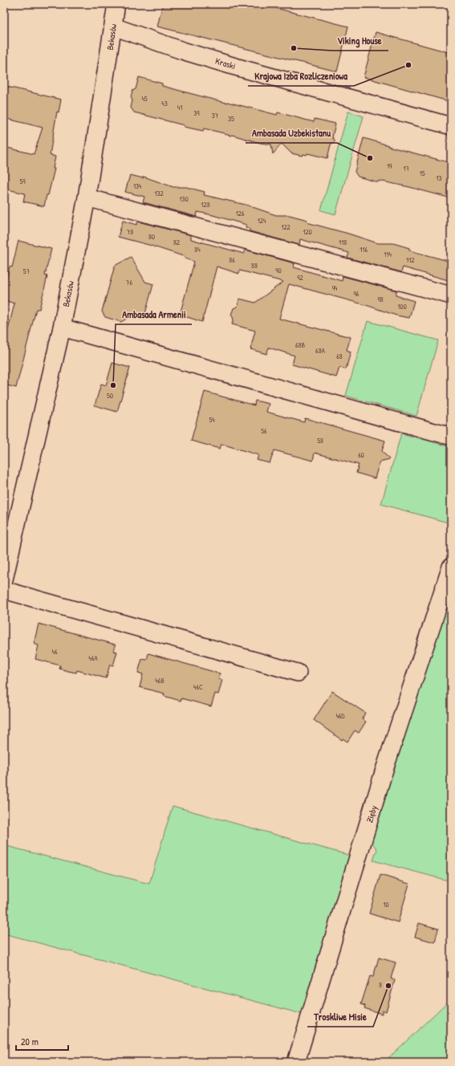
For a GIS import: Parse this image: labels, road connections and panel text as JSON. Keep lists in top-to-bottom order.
{
  "streets": {
    "street": ["Bekasów", "Kraski", "Zięby"]
  },
  "crossings": [
    ["Bekasów", "Kraski"]
  ],
  "places": [
    "Viking House",
    "Krajowa Izba Rozliczeniowa",
    "Ambasada Uzbekistanu",
    "Ambasada Armenii",
    "Troskliwe Misie"
  ],
  "house_numbers": [
    "45",
    "43",
    "41",
    "39",
    "37",
    "35",
    "19",
    "17",
    "15",
    "13",
    "59",
    "134",
    "132",
    "130",
    "128",
    "126",
    "124",
    "122",
    "78",
    "120",
    "80",
    "82",
    "118",
    "84",
    "116",
    "114",
    "86",
    "112",
    "88",
    "90",
    "57",
    "92",
    "76",
    "94",
    "96",
    "98",
    "100",
    "68B",
    "68A",
    "68",
    "50",
    "54",
    "56",
    "58",
    "60",
    "46",
    "46A",
    "46B",
    "46C",
    "46D",
    "10",
    "8"
  ],
  "scale_bar": "20 m"
}
